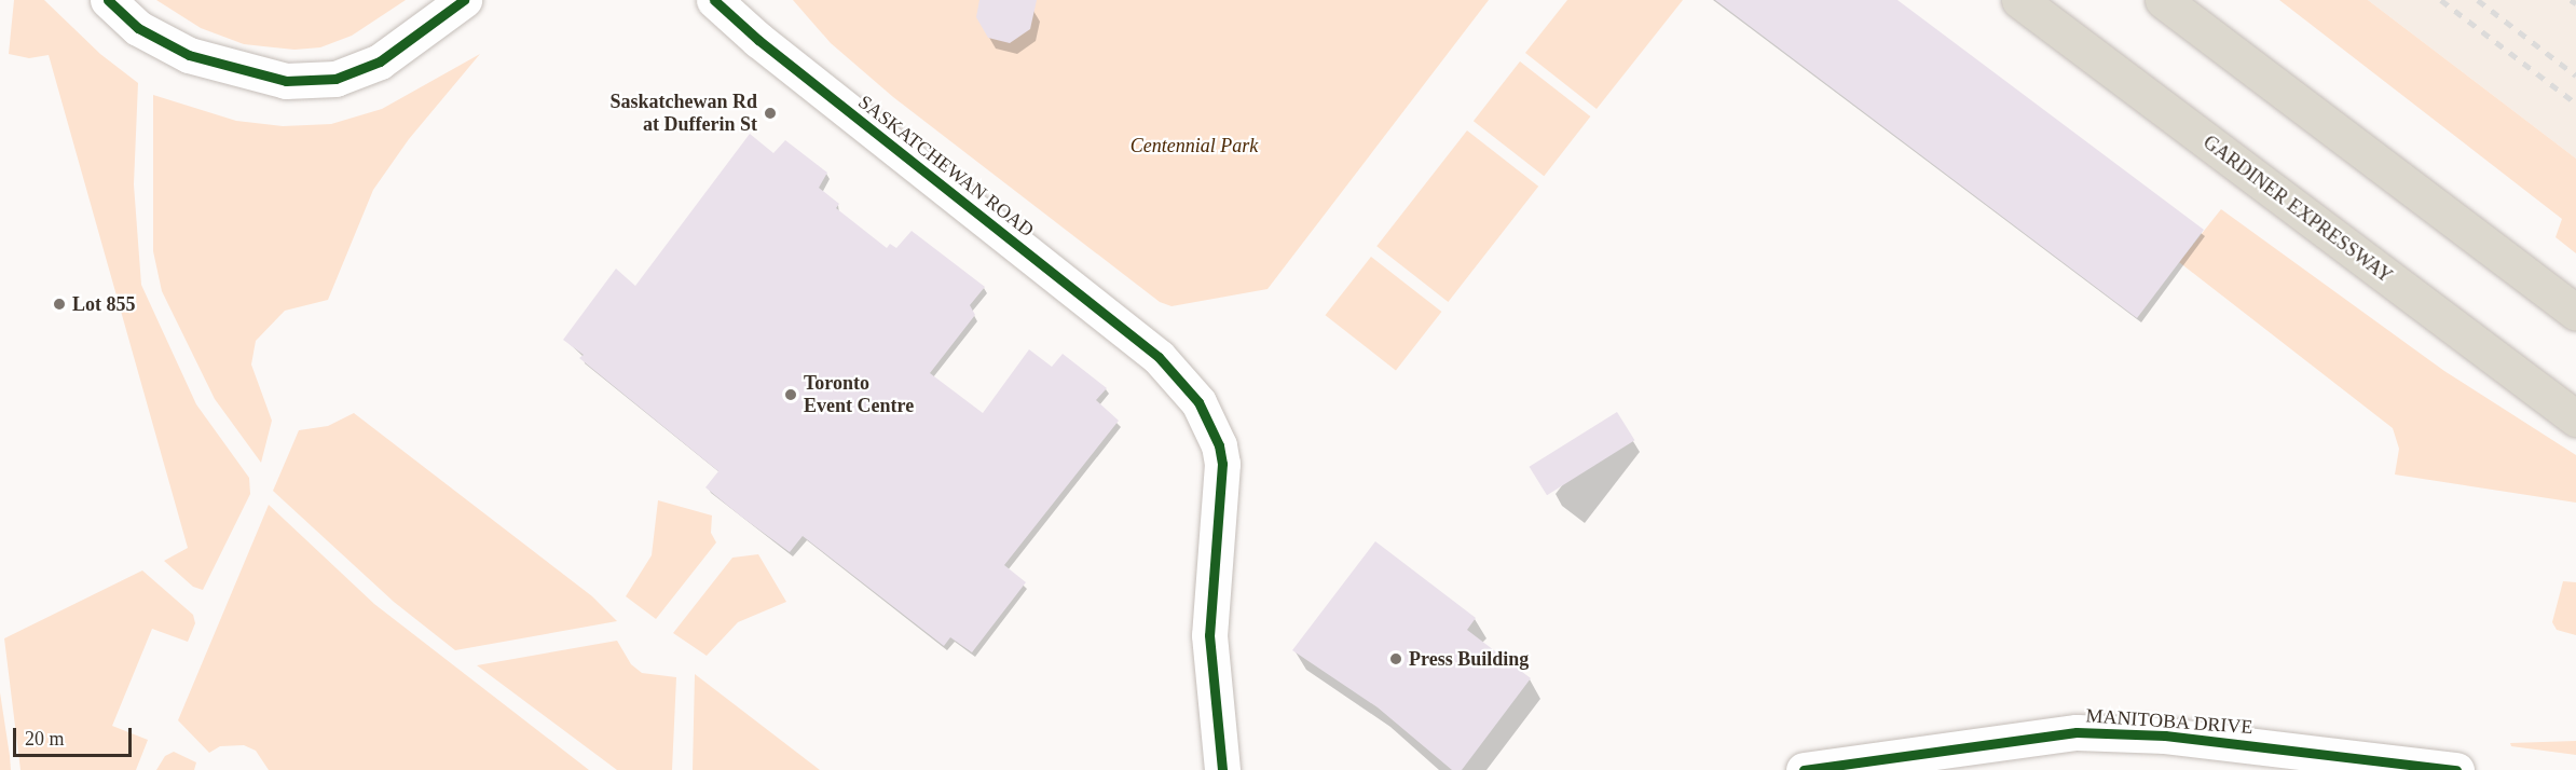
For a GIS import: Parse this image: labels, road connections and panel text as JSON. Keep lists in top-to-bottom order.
{
  "streets": {
    "highway": ["GARDINER EXPRESSWAY"],
    "street": ["SASKATCHEWAN ROAD", "MANITOBA DRIVE"]
  },
  "parks": ["Centennial Park"],
  "places": [
    "Saskatchewan Rd at Dufferin St",
    "Lot 855",
    "Toronto Event Centre",
    "Press Building"
  ],
  "scale_bar": "20 m"
}
